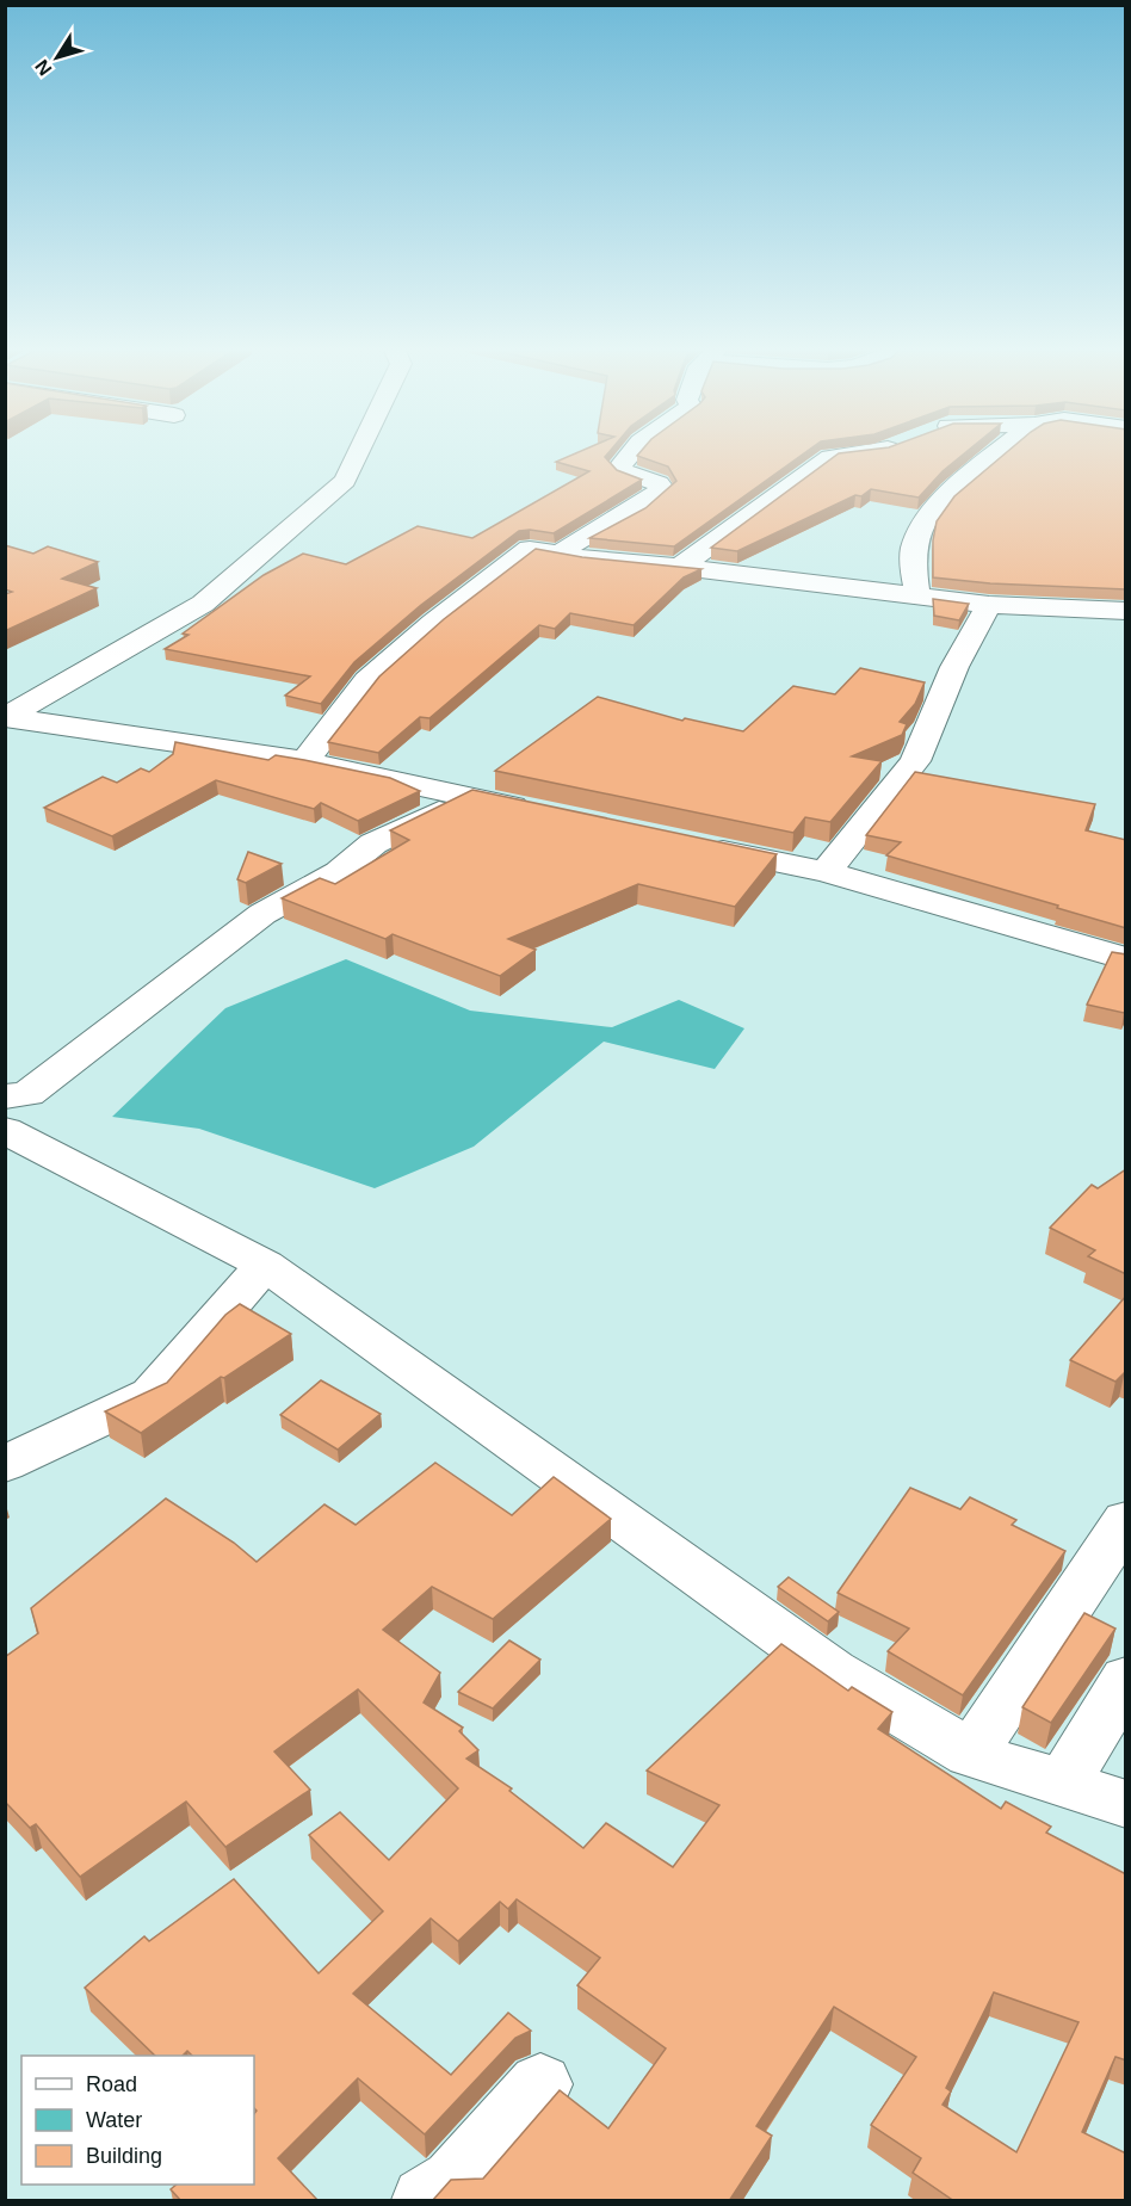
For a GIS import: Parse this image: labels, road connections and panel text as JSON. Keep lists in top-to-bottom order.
{
  "legend": ["Road", "Water", "Building"],
  "north": "bottom left"
}
